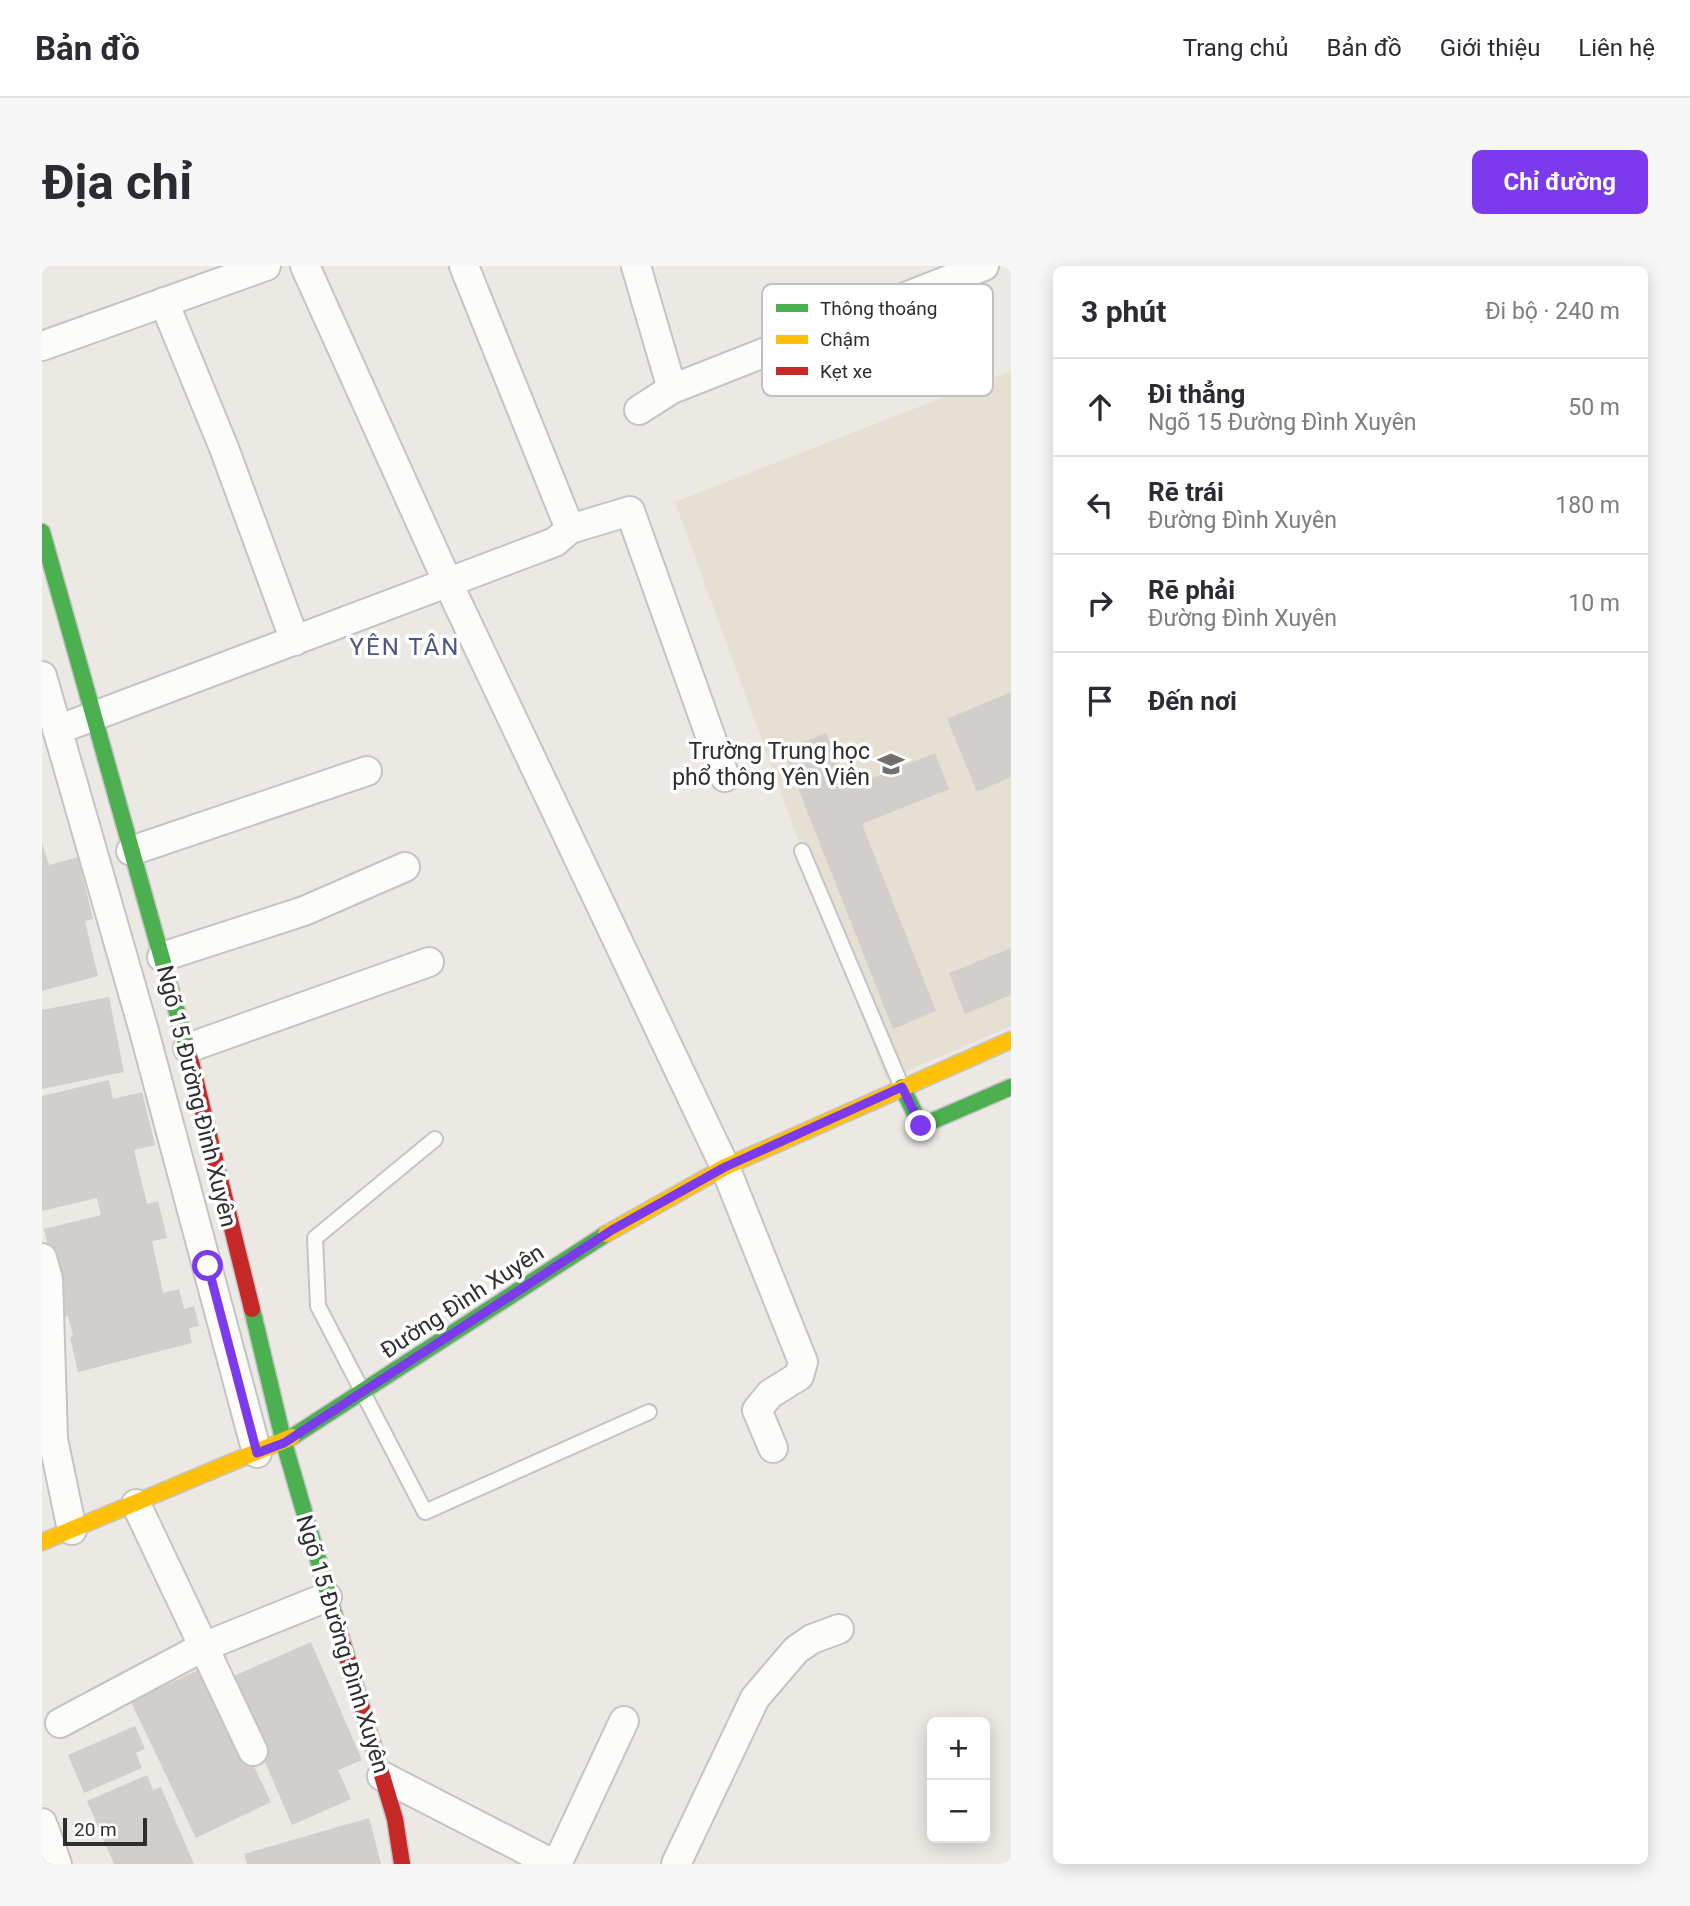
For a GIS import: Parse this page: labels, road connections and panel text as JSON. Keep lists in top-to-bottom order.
{
  "streets": {
    "street": ["Ngõ 15 Đường Đình Xuyên", "Đường Đình Xuyên"]
  },
  "crossings": [
    ["Ngõ 15 Đường Đình Xuyên", "Đường Đình Xuyên"]
  ],
  "districts": ["YÊN TÂN"],
  "places": {
    "school or university": ["Trường Trung học phổ thông Yên Viên"]
  },
  "legend": ["Thông thoáng", "Chậm", "Kẹt xe"],
  "scale_bar": "20 m",
  "page": {
    "header": "Bản đồ",
    "nav": [
      "Trang chủ",
      "Bản đồ",
      "Giới thiệu",
      "Liên hệ"
    ],
    "buttons": "Chỉ đường",
    "title": "Địa chỉ",
    "heading": ["3 phút", "Đi bộ · 240 m"],
    "list": [
      ["Đi thẳng", "Ngõ 15 Đường Đình Xuyên", "50 m"],
      ["Rẽ trái", "Đường Đình Xuyên", "180 m"],
      ["Rẽ phải", "Đường Đình Xuyên", "10 m"],
      "Đến nơi"
    ],
    "map_buttons": ["+", "−"],
    "scale": "20 m"
  }
}
